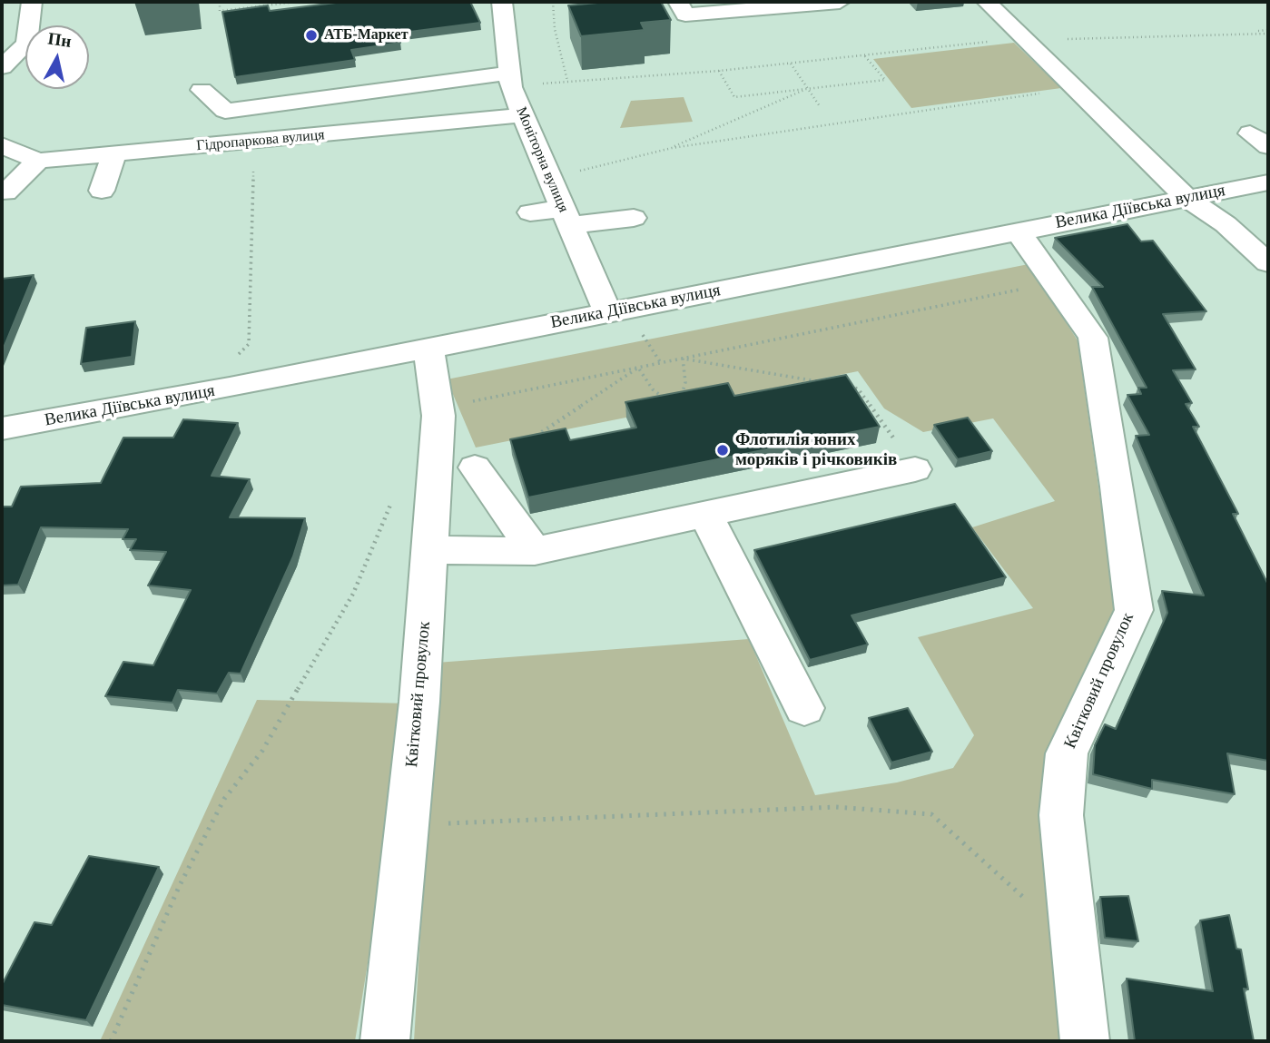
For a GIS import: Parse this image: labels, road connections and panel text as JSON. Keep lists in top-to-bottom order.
{
  "streets": {
    "street": [
      "Гідропаркова вулиця",
      "Моніторна вулиця",
      "Велика Діївська вулиця",
      "Квітковий провулок"
    ]
  },
  "crossings": [
    ["Гідропаркова вулиця", "Моніторна вулиця"],
    ["Моніторна вулиця", "Велика Діївська вулиця"],
    ["Велика Діївська вулиця", "Квітковий провулок"]
  ],
  "places": ["АТБ-Маркет", "Флотилія юних моряків і річковиків"],
  "north": "top"
}
